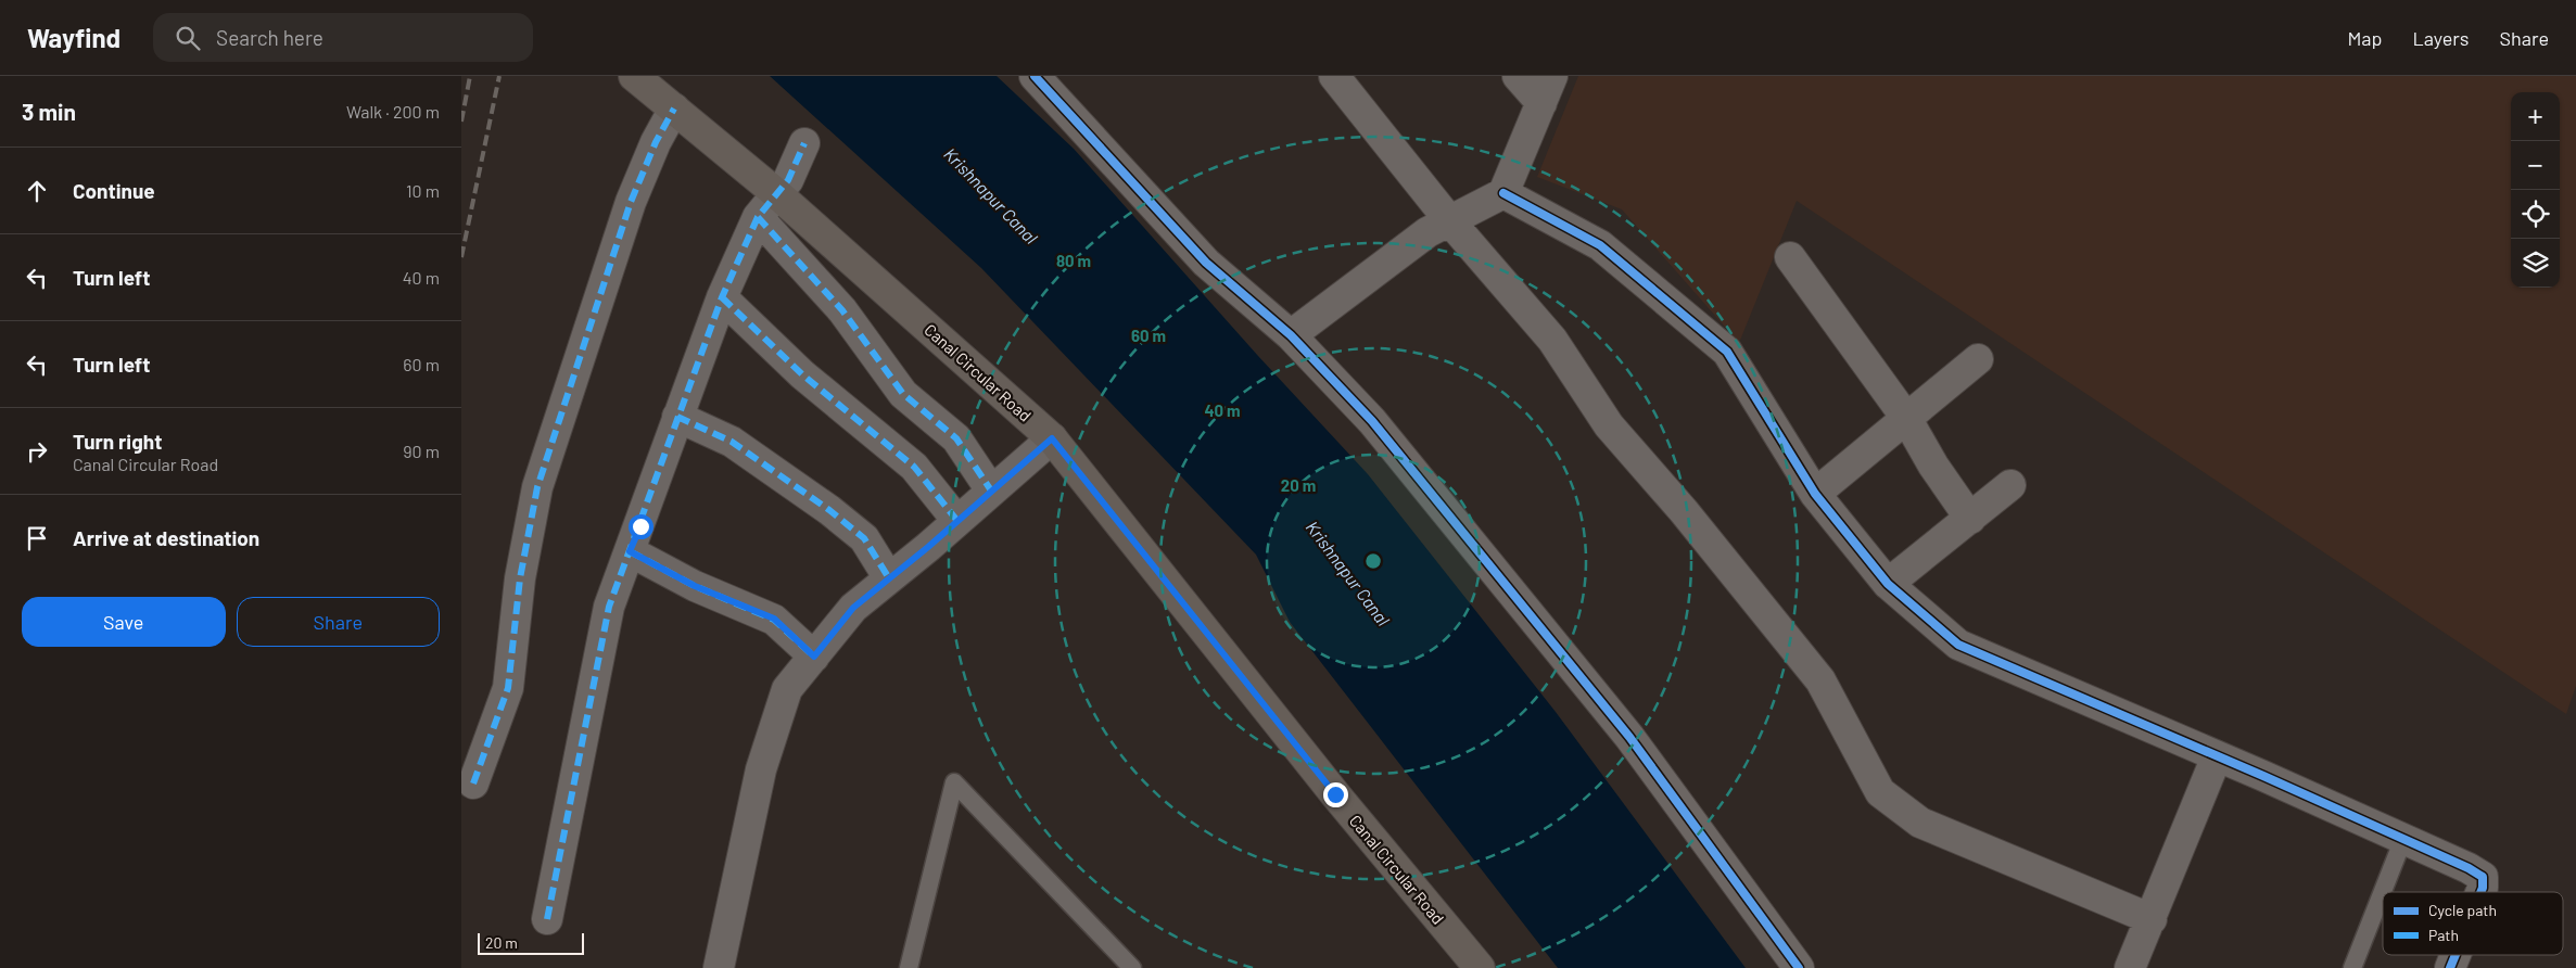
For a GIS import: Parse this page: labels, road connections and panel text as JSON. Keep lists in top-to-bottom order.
{
  "streets": {
    "main road": ["Canal Circular Road"]
  },
  "water": ["Krishnapur Canal"],
  "legend": ["Cycle path", "Path"],
  "scale_bar": "20 m",
  "page": {
    "header": "Wayfind",
    "search": "Search here",
    "nav": ["Map", "Layers", "Share"],
    "heading": ["3 min", "Walk · 200 m"],
    "map_buttons": ["+", "−"],
    "list": [
      ["Continue", "10 m"],
      ["Turn left", "40 m"],
      ["Turn left", "60 m"],
      ["Turn right", "Canal Circular Road", "90 m"],
      "Arrive at destination"
    ],
    "buttons": ["Save", "Share"],
    "scale": "20 m"
  },
  "rings": [
    "80 m",
    "60 m",
    "40 m",
    "20 m"
  ]
}
